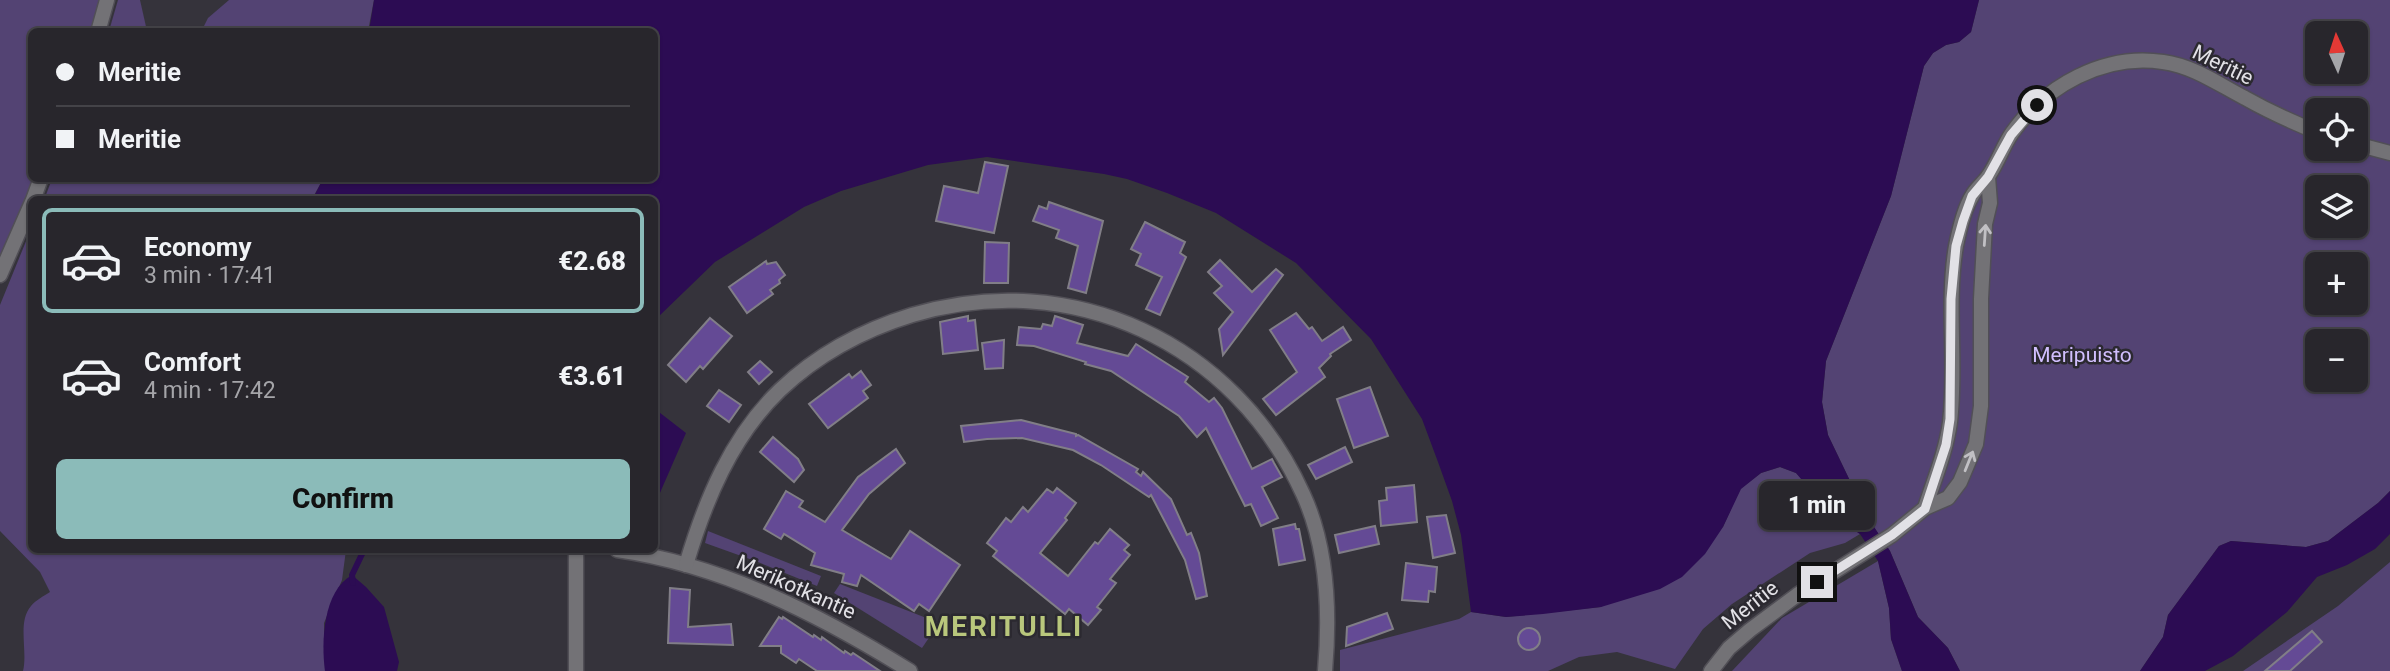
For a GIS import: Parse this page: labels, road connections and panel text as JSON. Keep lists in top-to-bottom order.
{
  "streets": {
    "street": ["Meritie", "Merikotkantie"]
  },
  "districts": ["MERITULLI"],
  "parks": ["Meripuisto"],
  "north": "top",
  "page": {
    "map_buttons": ["+", "−"],
    "banner": ["Meritie", "Meritie"],
    "list": [
      {
        "name": "Economy",
        "note": "3 min · 17:41",
        "value": "€2.68"
      },
      {
        "name": "Comfort",
        "note": "4 min · 17:42",
        "value": "€3.61"
      }
    ],
    "buttons": "Confirm",
    "bubble": "1 min"
  }
}
